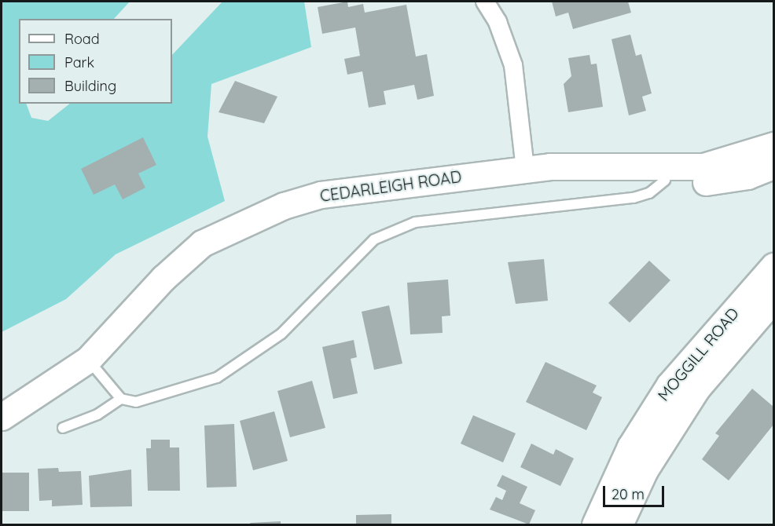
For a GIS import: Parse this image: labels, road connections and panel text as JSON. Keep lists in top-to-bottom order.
{
  "streets": {
    "main road": ["CEDARLEIGH ROAD", "MOGGILL ROAD"]
  },
  "legend": ["Road", "Park", "Building"],
  "scale_bar": "20 m"
}
